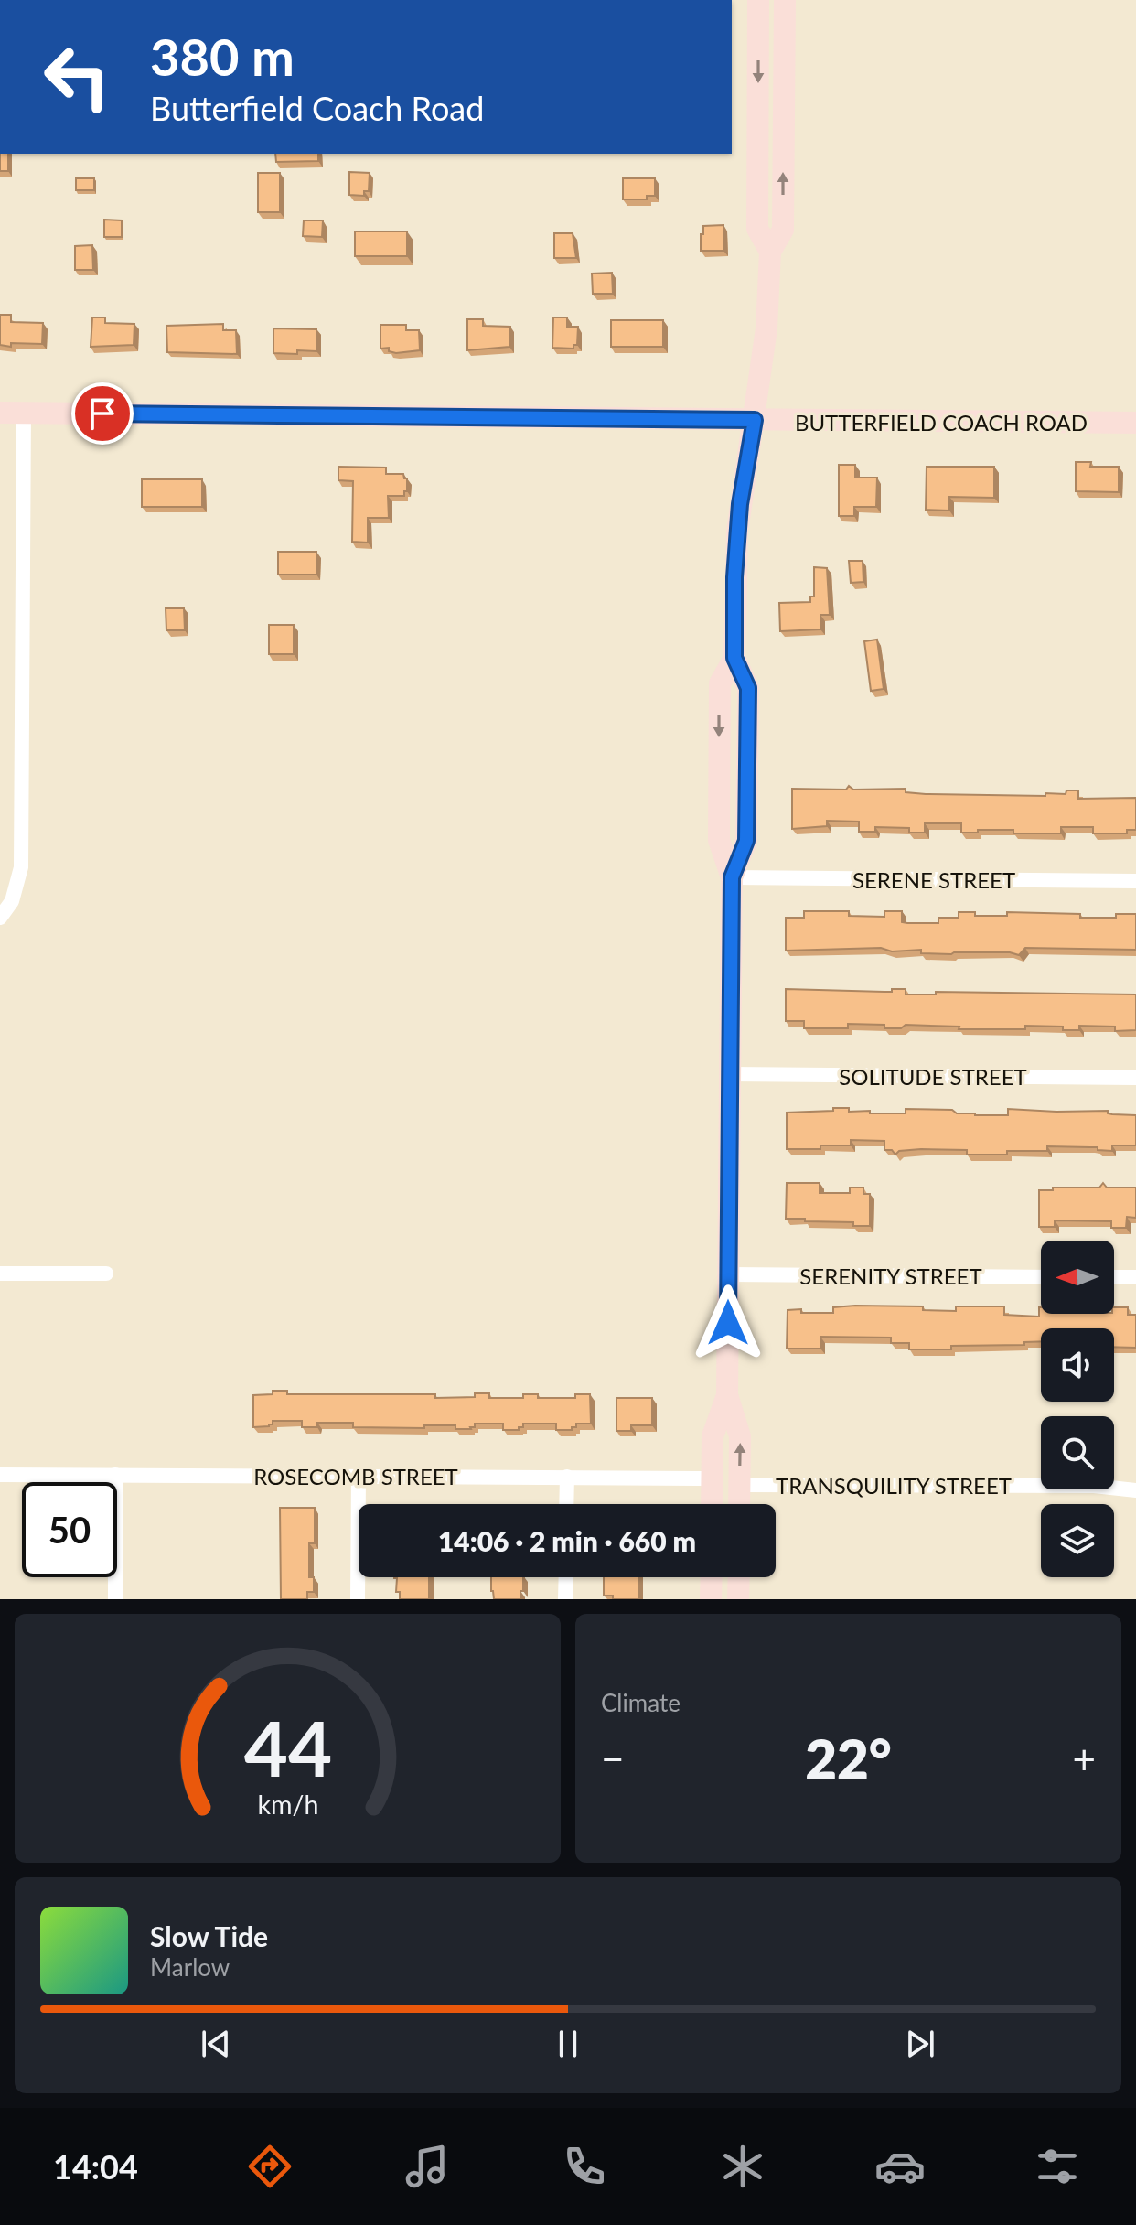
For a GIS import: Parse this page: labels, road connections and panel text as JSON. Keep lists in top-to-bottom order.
{
  "streets": {
    "main road": ["BUTTERFIELD COACH ROAD"],
    "street": [
      "SERENE STREET",
      "SOLITUDE STREET",
      "SERENITY STREET",
      "ROSECOMB STREET",
      "TRANSQUILITY STREET"
    ]
  },
  "north": "left",
  "page": {
    "turn": ["380 m", "Butterfield Coach Road"],
    "limit": "50",
    "trip": "14:06 · 2 min · 660 m",
    "tile": "Climate",
    "heat": ["−", "22°", "+"],
    "song": ["Slow Tide", "Marlow"],
    "tabs": "14:04",
    "gauge": ["44", "km/h"]
  }
}
